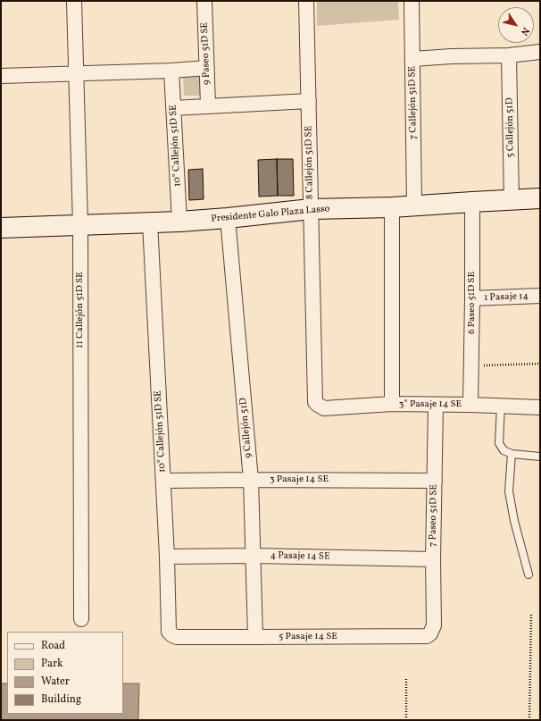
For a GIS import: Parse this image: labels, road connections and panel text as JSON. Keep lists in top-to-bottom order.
{
  "streets": {
    "street": [
      "9 Paseo 51D SE",
      "7 Callejón 51D SE",
      "5 Callejón 51D",
      "10° Callejón 51D SE",
      "8 Callejón 51D SE",
      "Presidente Galo Plaza Lasso",
      "1 Pasaje 14",
      "6 Paseo 51D SE",
      "11 Callejón 51D SE",
      "3° Pasaje 14 SE",
      "9 Callejón 51D",
      "3 Pasaje 14 SE",
      "7 Paseo 51D SE",
      "4 Pasaje 14 SE",
      "5 Pasaje 14 SE"
    ]
  },
  "crossings": [
    ["7 Callejón 51D SE", "Presidente Galo Plaza Lasso"],
    ["5 Callejón 51D", "Presidente Galo Plaza Lasso"],
    ["10° Callejón 51D SE", "Presidente Galo Plaza Lasso"],
    ["10° Callejón 51D SE", "3 Pasaje 14 SE"],
    ["10° Callejón 51D SE", "4 Pasaje 14 SE"],
    ["10° Callejón 51D SE", "5 Pasaje 14 SE"],
    ["8 Callejón 51D SE", "Presidente Galo Plaza Lasso"],
    ["8 Callejón 51D SE", "3° Pasaje 14 SE"],
    ["Presidente Galo Plaza Lasso", "6 Paseo 51D SE"],
    ["Presidente Galo Plaza Lasso", "11 Callejón 51D SE"],
    ["Presidente Galo Plaza Lasso", "9 Callejón 51D"],
    ["1 Pasaje 14", "6 Paseo 51D SE"],
    ["6 Paseo 51D SE", "3° Pasaje 14 SE"],
    ["3° Pasaje 14 SE", "7 Paseo 51D SE"],
    ["9 Callejón 51D", "3 Pasaje 14 SE"],
    ["9 Callejón 51D", "4 Pasaje 14 SE"],
    ["9 Callejón 51D", "5 Pasaje 14 SE"],
    ["3 Pasaje 14 SE", "7 Paseo 51D SE"],
    ["7 Paseo 51D SE", "4 Pasaje 14 SE"],
    ["7 Paseo 51D SE", "5 Pasaje 14 SE"]
  ],
  "legend": [
    "Road",
    "Park",
    "Water",
    "Building"
  ],
  "north": "bottom right"
}
